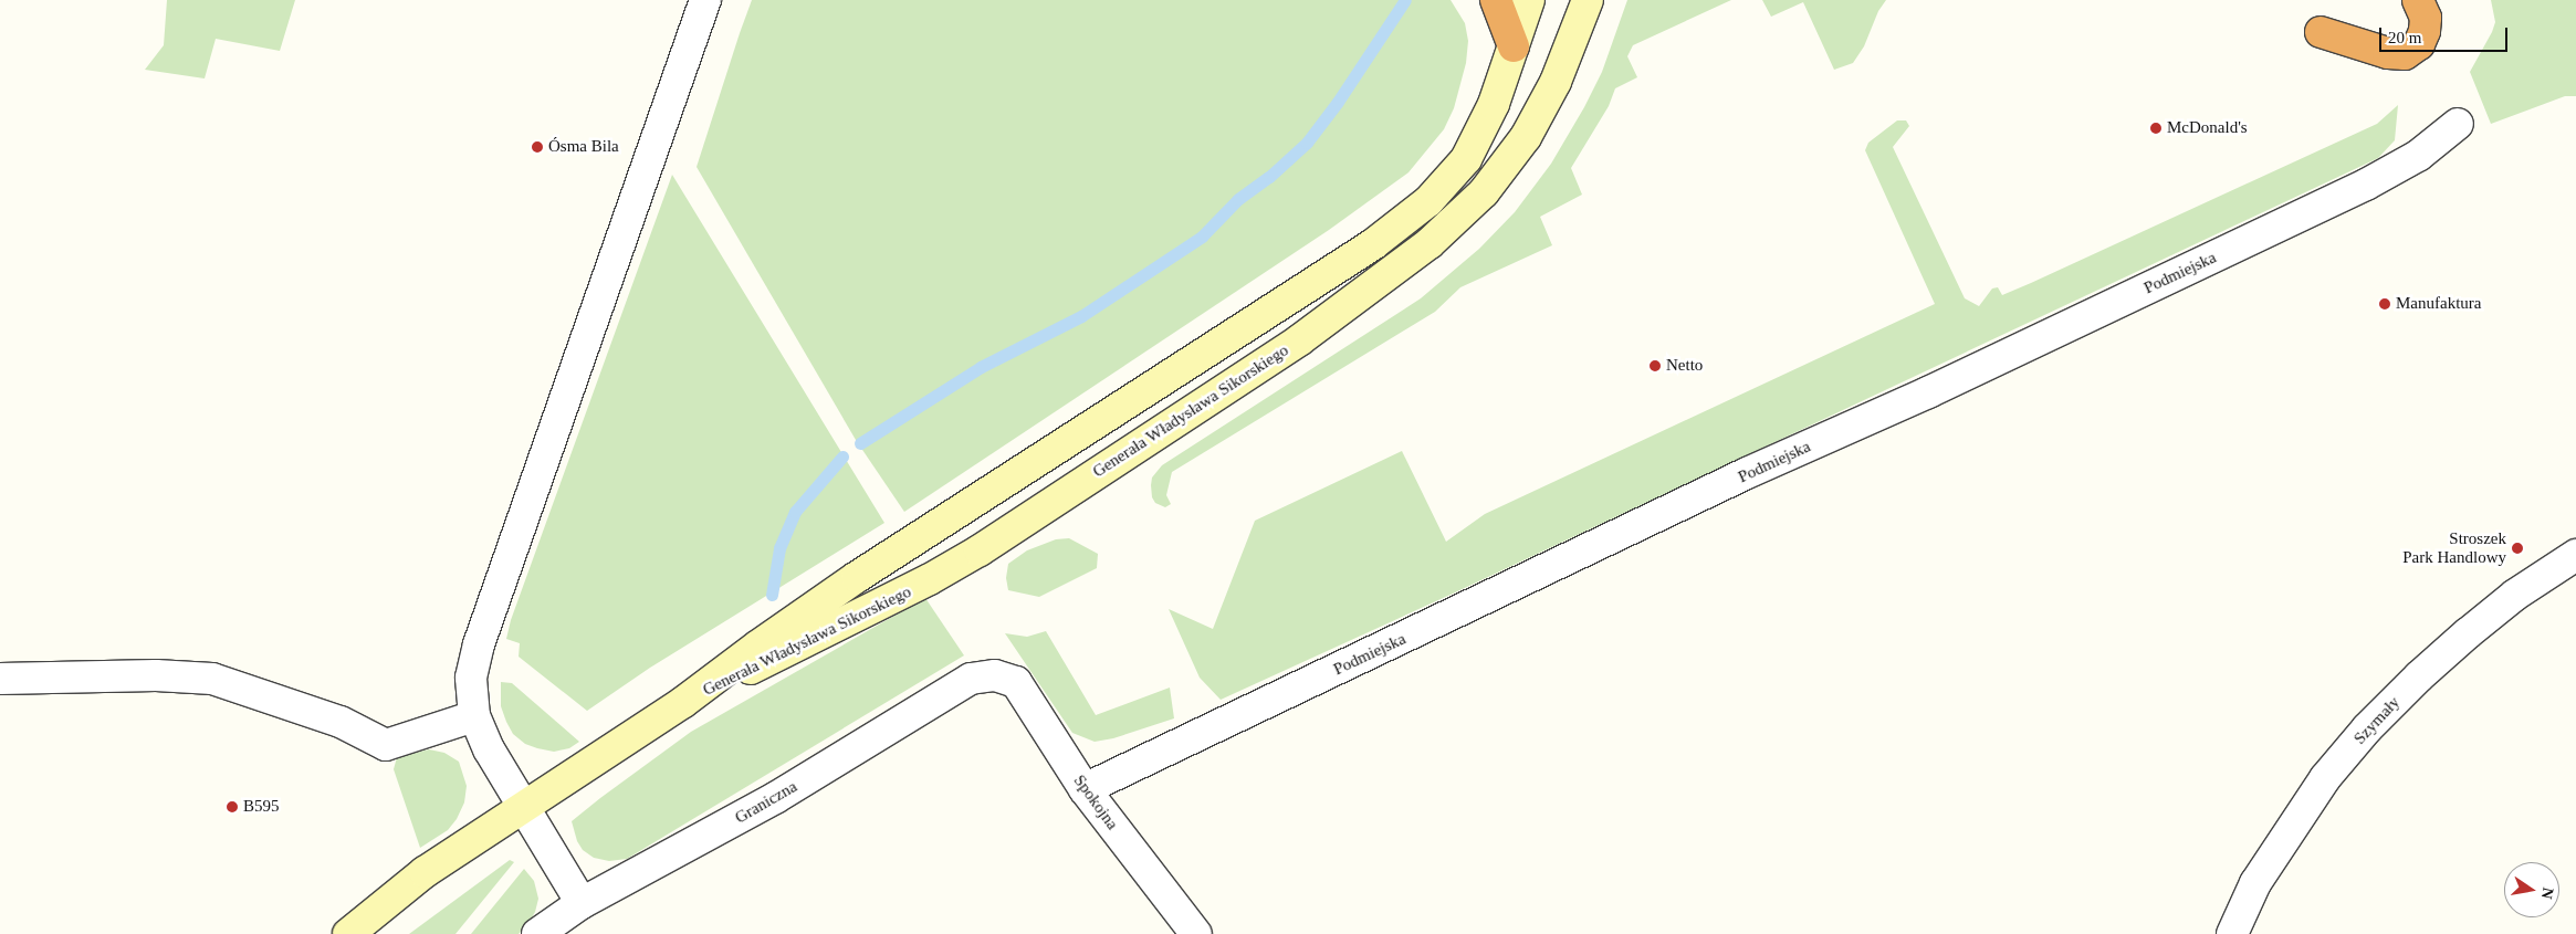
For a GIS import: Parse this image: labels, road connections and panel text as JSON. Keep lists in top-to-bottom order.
{
  "streets": {
    "street": [
      "Podmiejska",
      "Generała Władysława Sikorskiego",
      "Szymały",
      "Graniczna",
      "Spokojna"
    ]
  },
  "crossings": [
    ["Podmiejska", "Spokojna"],
    ["Graniczna", "Spokojna"]
  ],
  "places": [
    "McDonald's",
    "Ósma Bila",
    "Manufaktura",
    "Netto",
    "Stroszek Park Handlowy",
    "B595"
  ],
  "scale_bar": "20 m",
  "north": "right"
}
